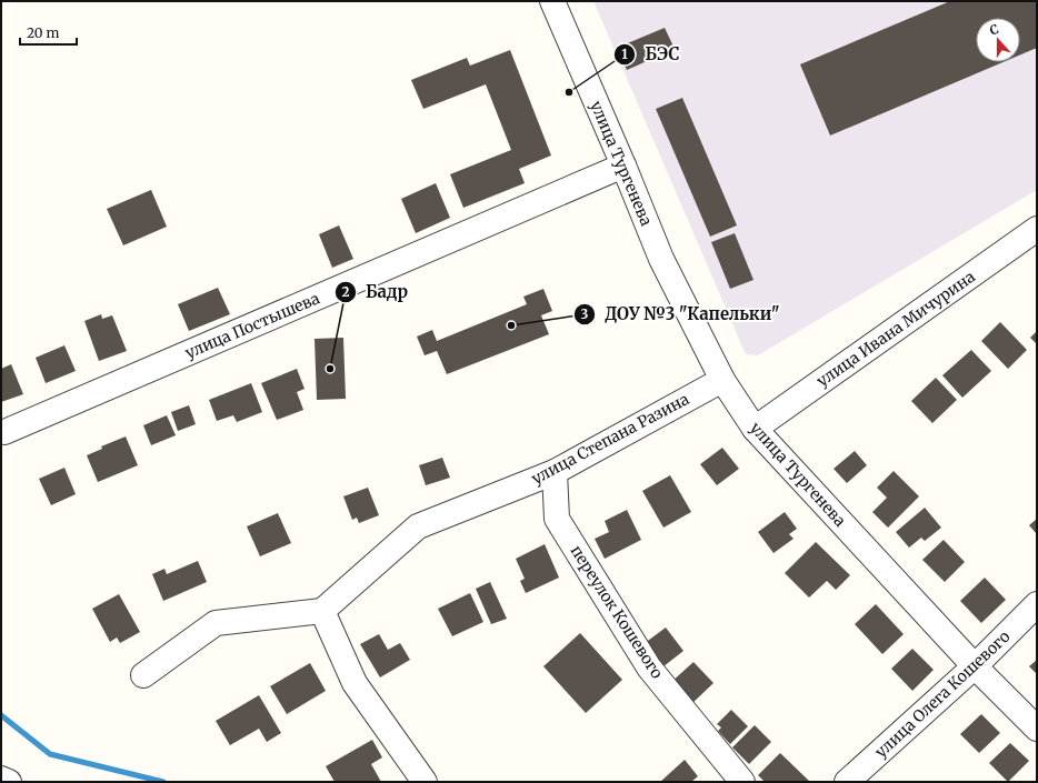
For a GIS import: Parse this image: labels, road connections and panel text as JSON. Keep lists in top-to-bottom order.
{
  "streets": {
    "street": [
      "улица Тургенева",
      "улица Постышева",
      "улица Ивана Мичурина",
      "улица Степана Разина",
      "переулок Кошевого",
      "улица Олега Кошевого"
    ]
  },
  "crossings": [
    ["улица Тургенева", "улица Постышева"],
    ["улица Тургенева", "улица Ивана Мичурина"],
    ["улица Тургенева", "улица Степана Разина"],
    ["улица Тургенева", "улица Олега Кошевого"],
    ["улица Степана Разина", "переулок Кошевого"]
  ],
  "places": ["БЭС", "ДОУ №3 \"Капельки\"", "Бадр"],
  "scale_bar": "20 m",
  "north": "top"
}
